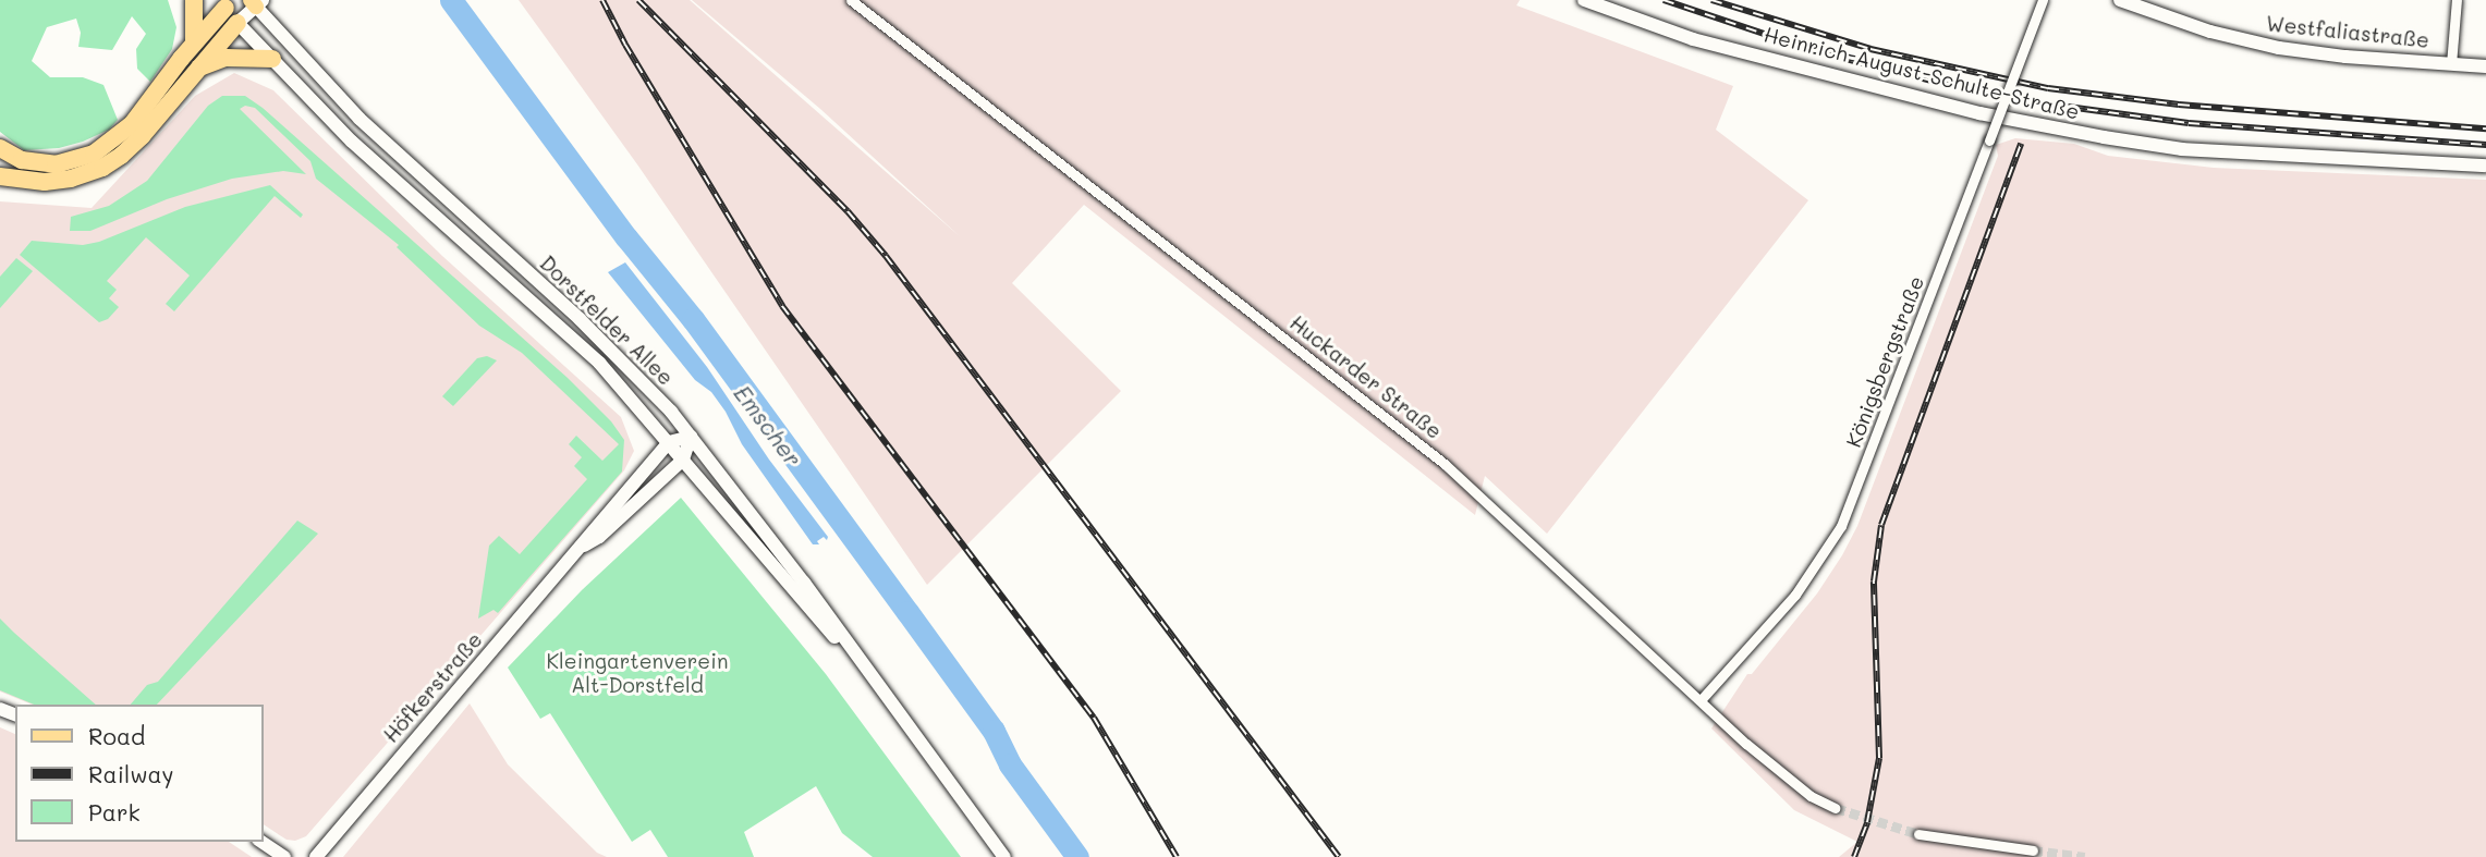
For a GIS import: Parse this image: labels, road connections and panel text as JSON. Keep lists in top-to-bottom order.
{
  "streets": {
    "main road": [
      "Westfaliastraße",
      "Heinrich-August-Schulte-Straße",
      "Dorstfelder Allee",
      "Höfkerstraße"
    ],
    "street": ["Königsbergstraße", "Huckarder Straße"]
  },
  "crossings": [
    ["Dorstfelder Allee", "Höfkerstraße"],
    ["Königsbergstraße", "Huckarder Straße"]
  ],
  "water": ["Emscher"],
  "parks": ["Kleingartenverein Alt-Dorstfeld"],
  "legend": ["Road", "Railway", "Park"]
}
